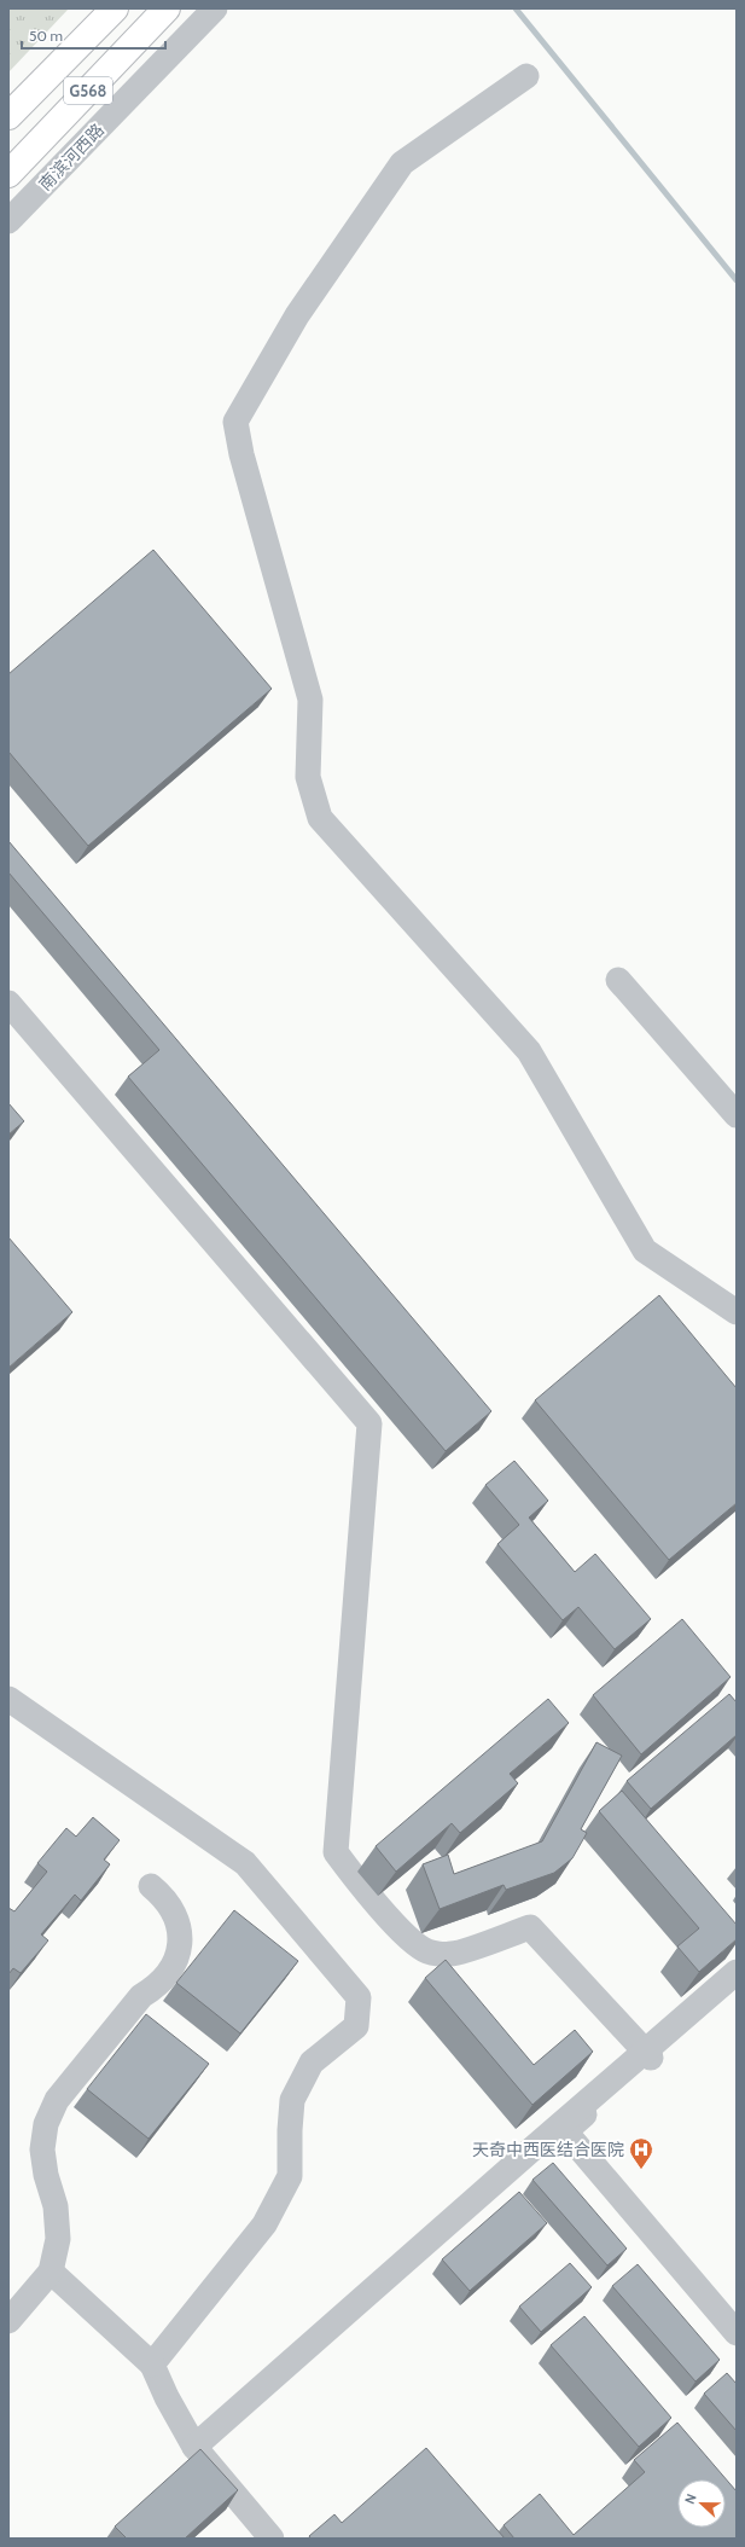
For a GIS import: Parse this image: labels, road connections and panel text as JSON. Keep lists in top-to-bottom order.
{
  "streets": {
    "highway": ["G568", "南滨河西路"]
  },
  "places": {
    "hospital": ["天奇中西医结合医院"]
  },
  "scale_bar": "50 m",
  "north": "left"
}
